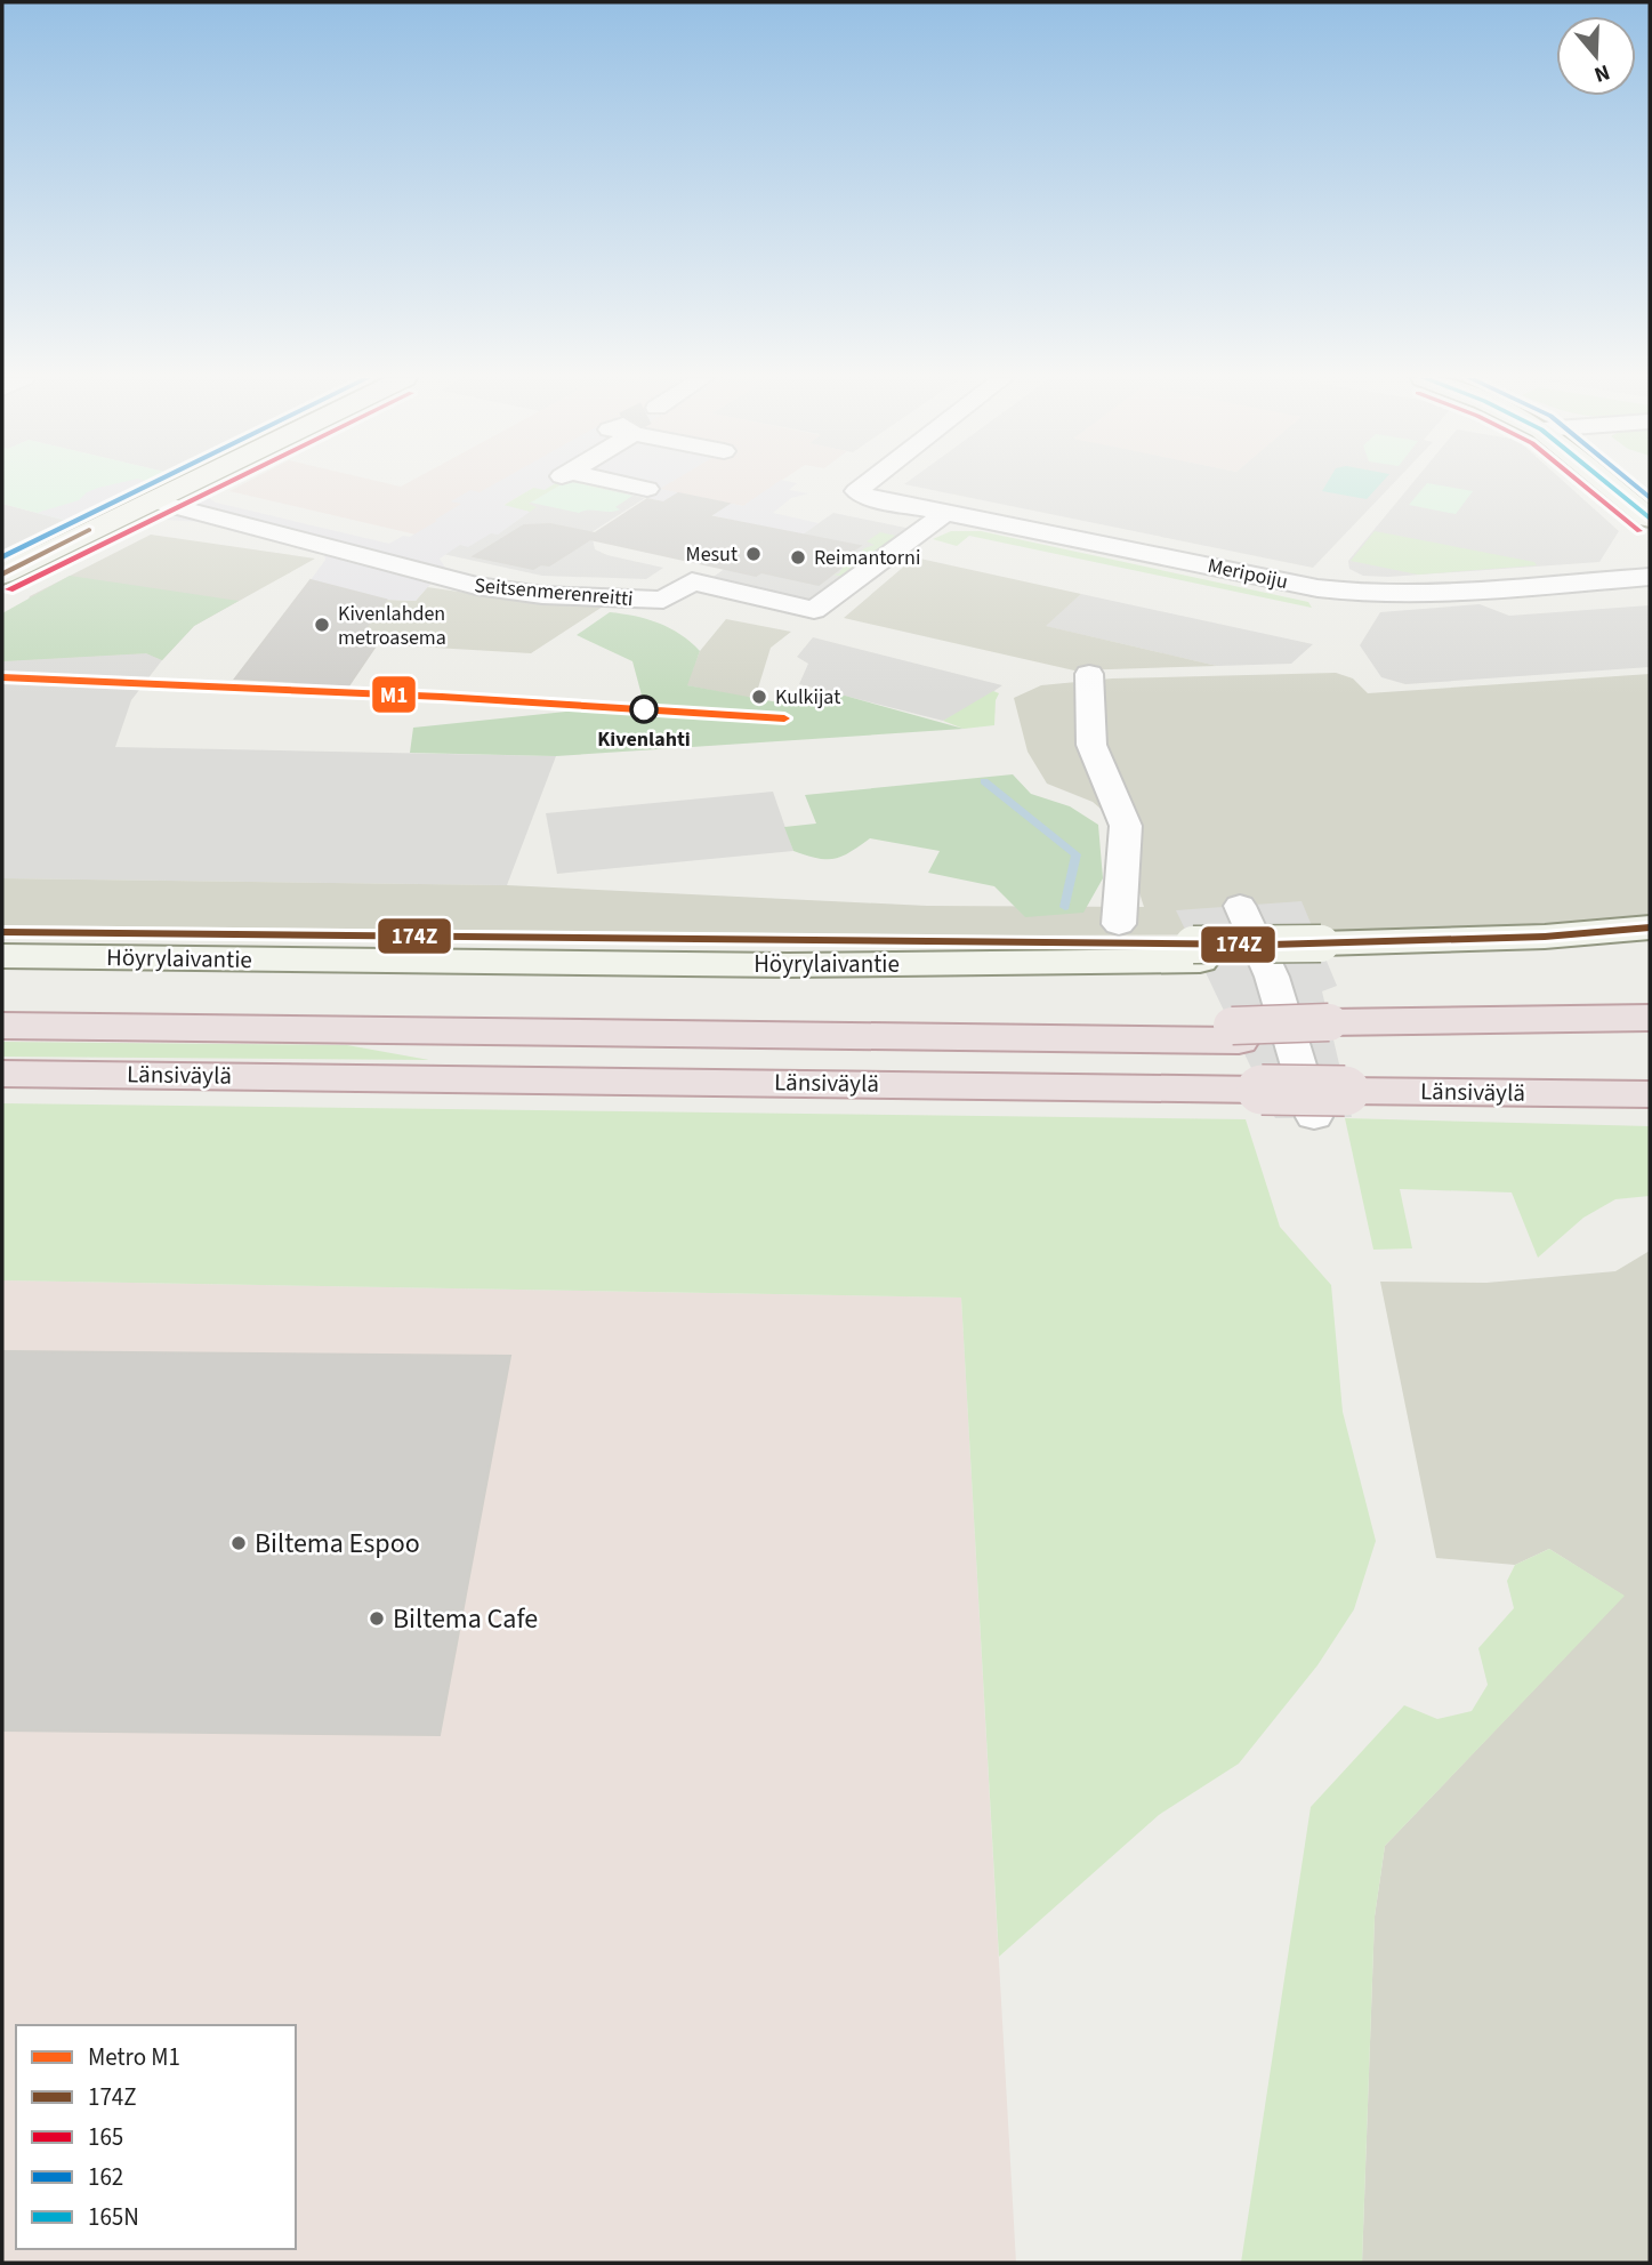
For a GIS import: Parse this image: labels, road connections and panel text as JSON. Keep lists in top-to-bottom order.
{
  "streets": {
    "highway": ["Länsiväylä"],
    "street": ["Meripoiju", "Seitsenmerenreitti", "Höyrylaivantie"]
  },
  "crossings": [
    ["Meripoiju", "Seitsenmerenreitti"]
  ],
  "places": [
    "Mesut",
    "Reimantorni",
    "Kivenlahden metroasema",
    "Kulkijat",
    "Kivenlahti",
    "Biltema Espoo",
    "Biltema Cafe"
  ],
  "lines": [
    "transit line 165",
    "transit line 162",
    "transit line 165N",
    "transit line 174Z",
    "metro line M1"
  ],
  "legend": [
    "Metro M1",
    "174Z",
    "165",
    "162",
    "165N"
  ],
  "north": "bottom"
}
